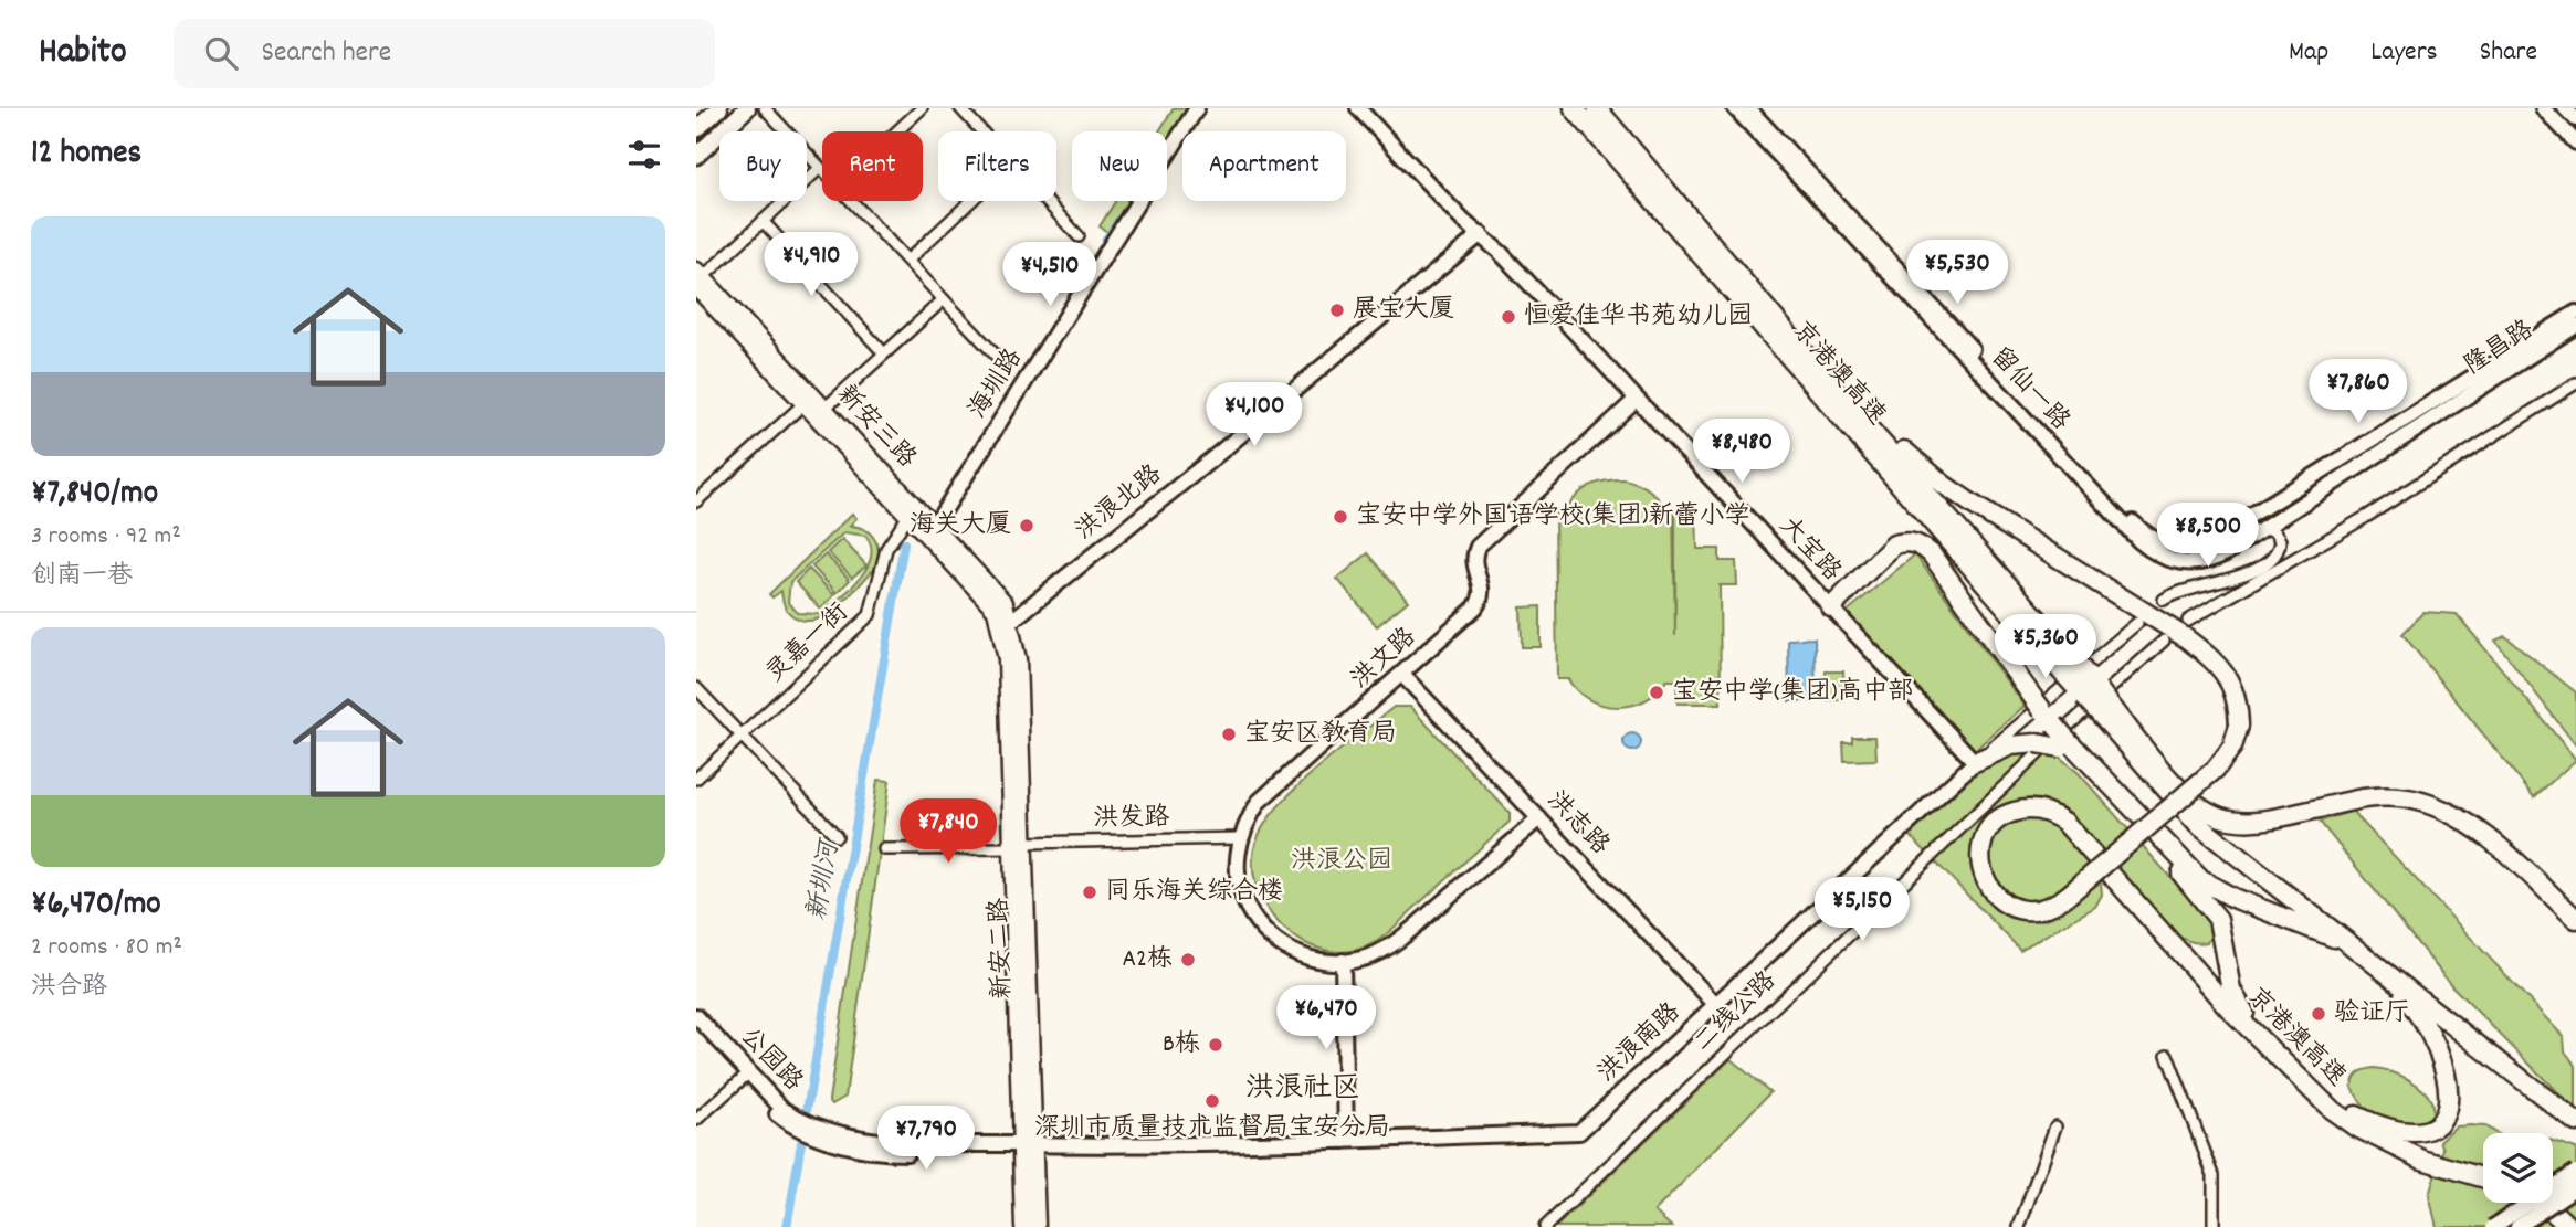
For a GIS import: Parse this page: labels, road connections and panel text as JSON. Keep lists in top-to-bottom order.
{
  "streets": {
    "highway": ["京港澳高速"],
    "main road": [
      "隆昌路",
      "海圳路",
      "留仙一路",
      "新安三路",
      "洪浪北路",
      "大宝路",
      "洪文路",
      "洪志路",
      "新安二路",
      "洪浪南路",
      "公园路"
    ],
    "street": ["灵嘉一街", "洪发路", "二线公路"]
  },
  "crossings": [
    ["隆昌路", "留仙一路"],
    ["海圳路", "新安三路"],
    ["新安三路", "洪浪北路"],
    ["新安三路", "灵嘉一街"],
    ["新安三路", "新安二路"],
    ["洪浪北路", "大宝路"],
    ["洪浪北路", "新安二路"],
    ["大宝路", "洪文路"],
    ["大宝路", "洪浪南路"],
    ["洪文路", "洪发路"],
    ["洪文路", "洪志路"],
    ["洪发路", "新安二路"],
    ["洪志路", "洪浪南路"],
    ["新安二路", "洪浪南路"],
    ["新安二路", "公园路"],
    ["洪浪南路", "公园路"]
  ],
  "districts": ["洪浪社区"],
  "water": ["新圳河"],
  "parks": ["洪浪公园"],
  "places": [
    "展宝大厦",
    "恒爱佳华书苑幼儿园",
    "宝安中学外国语学校(集团)新蕾小学",
    "海关大厦",
    "宝安中学(集团)高中部",
    "宝安区教育局",
    "同乐海关综合楼",
    "A2栋",
    "验证厅",
    "B栋",
    "深圳市质量技术监督局宝安分局"
  ],
  "page": {
    "header": "Habito",
    "search": "Search here",
    "nav": ["Map", "Layers", "Share"],
    "heading": "12 homes",
    "chip": [
      "Buy",
      "Rent",
      "Filters",
      "New",
      "Apartment"
    ],
    "list": [
      {
        "name": "¥7,840/mo",
        "note": "3 rooms · 92 m² · 创南一巷"
      },
      {
        "name": "¥6,470/mo",
        "note": "2 rooms · 80 m² · 洪合路"
      }
    ],
    "price": [
      "¥4,910",
      "¥5,530",
      "¥4,510",
      "¥7,860",
      "¥4,100",
      "¥8,480",
      "¥8,500",
      "¥5,360",
      "¥7,840",
      "¥5,150",
      "¥6,470",
      "¥7,790"
    ]
  }
}
